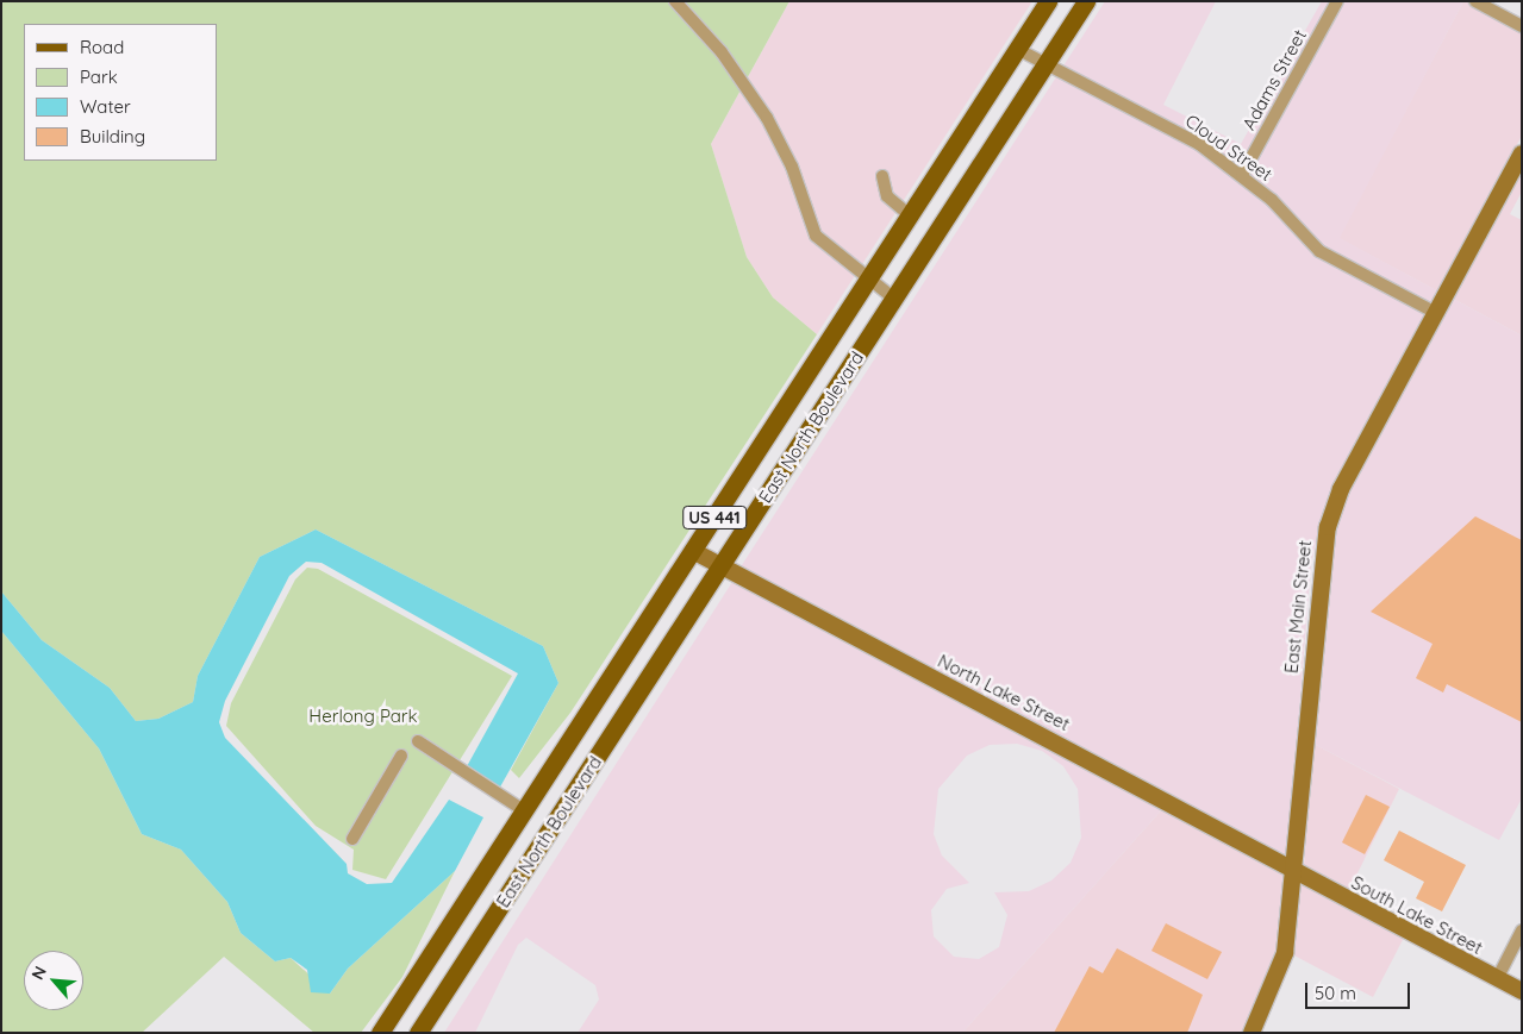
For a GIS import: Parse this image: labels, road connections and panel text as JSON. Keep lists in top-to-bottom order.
{
  "streets": {
    "main road": ["East North Boulevard", "US 441"],
    "street": [
      "Adams Street",
      "Cloud Street",
      "East Main Street",
      "North Lake Street",
      "South Lake Street"
    ]
  },
  "crossings": [
    ["Adams Street", "Cloud Street"],
    ["Cloud Street", "East North Boulevard"],
    ["Cloud Street", "East Main Street"],
    ["East North Boulevard", "North Lake Street"],
    ["East Main Street", "North Lake Street"],
    ["East Main Street", "South Lake Street"],
    ["North Lake Street", "South Lake Street"]
  ],
  "parks": ["Herlong Park"],
  "legend": [
    "Road",
    "Park",
    "Water",
    "Building"
  ],
  "scale_bar": "50 m",
  "north": "top left"
}
